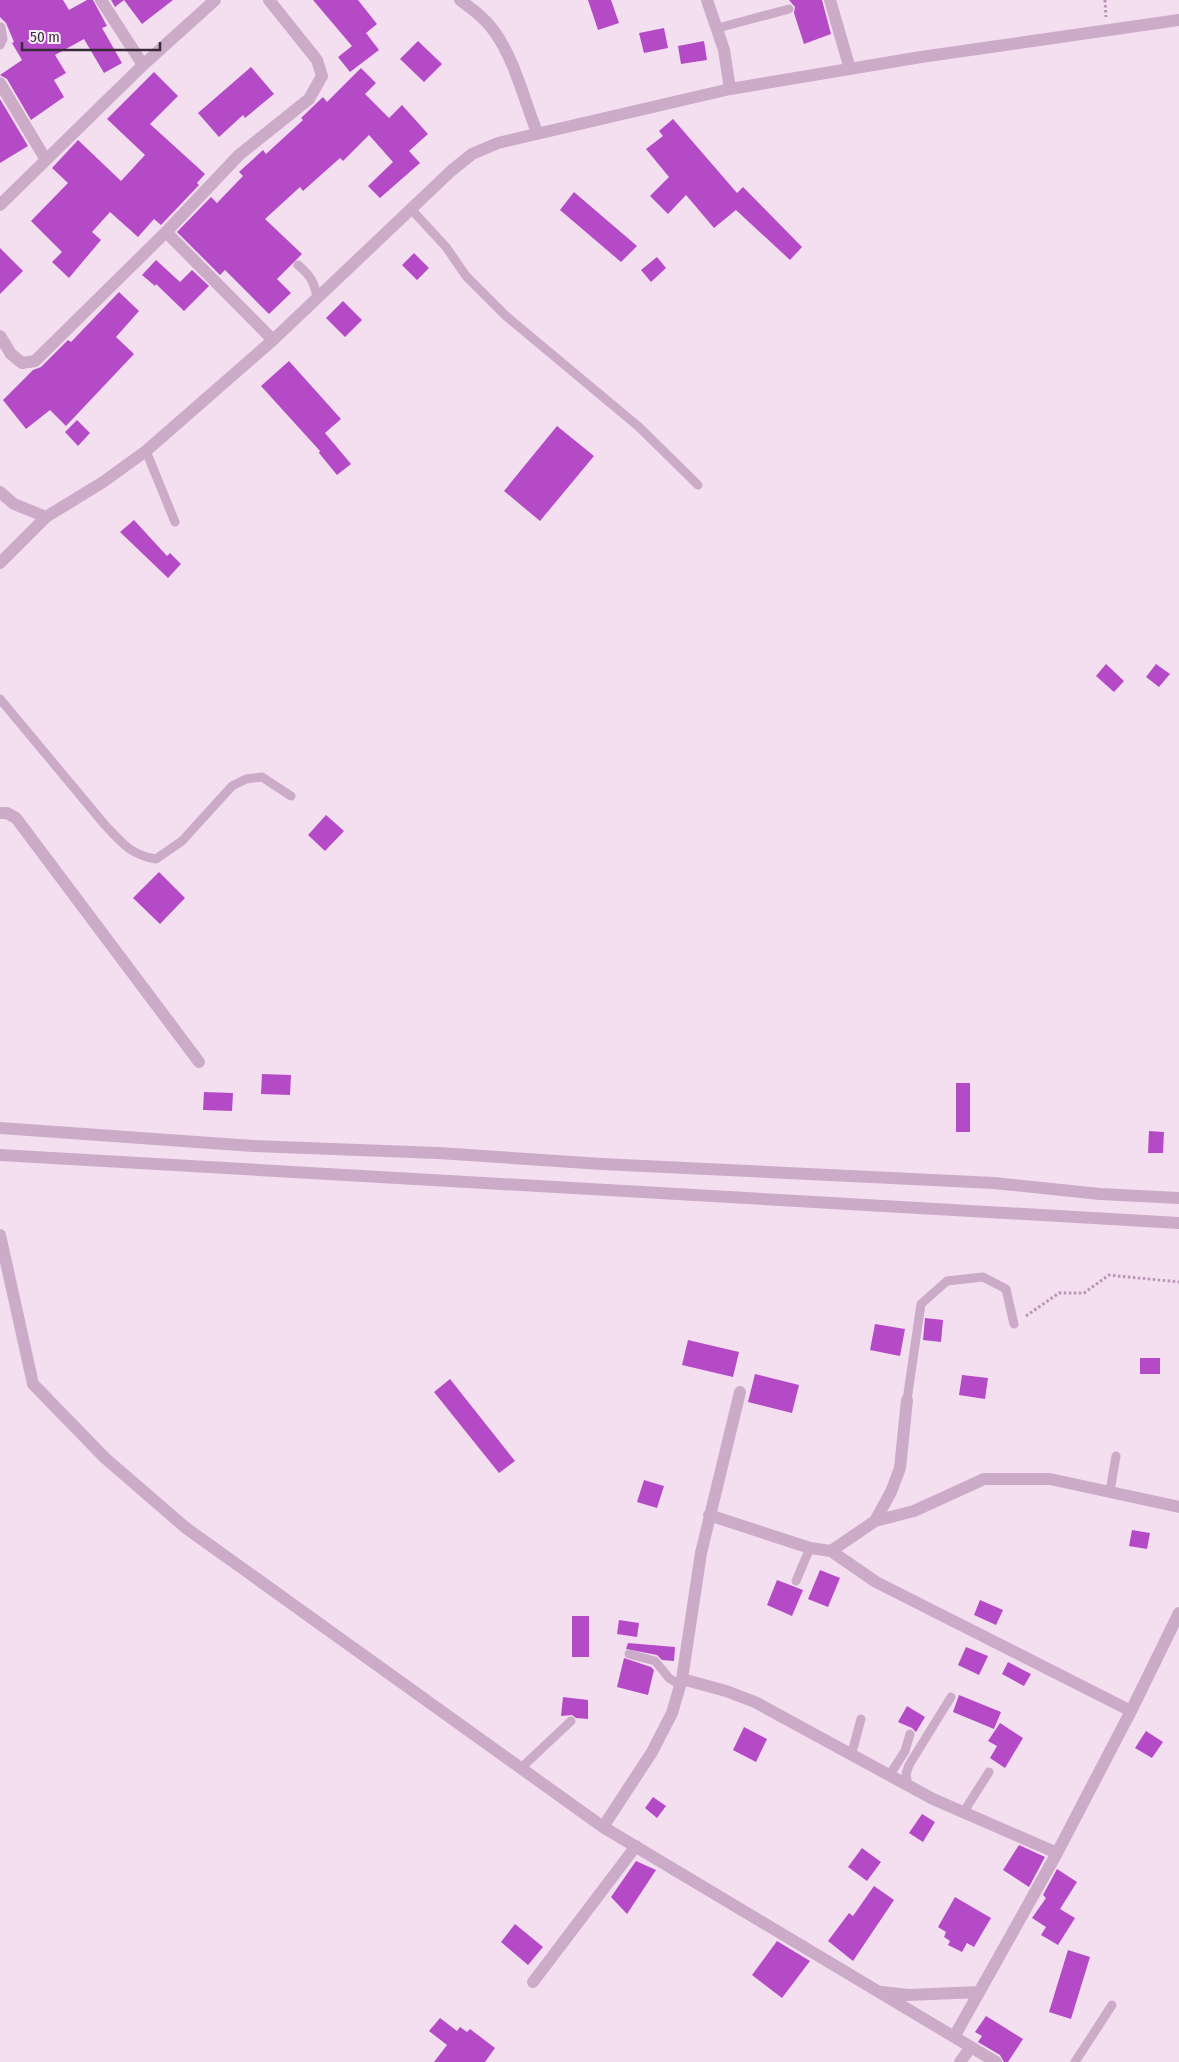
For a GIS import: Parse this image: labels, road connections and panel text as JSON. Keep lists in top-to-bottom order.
{
  "scale_bar": "50 m"
}
